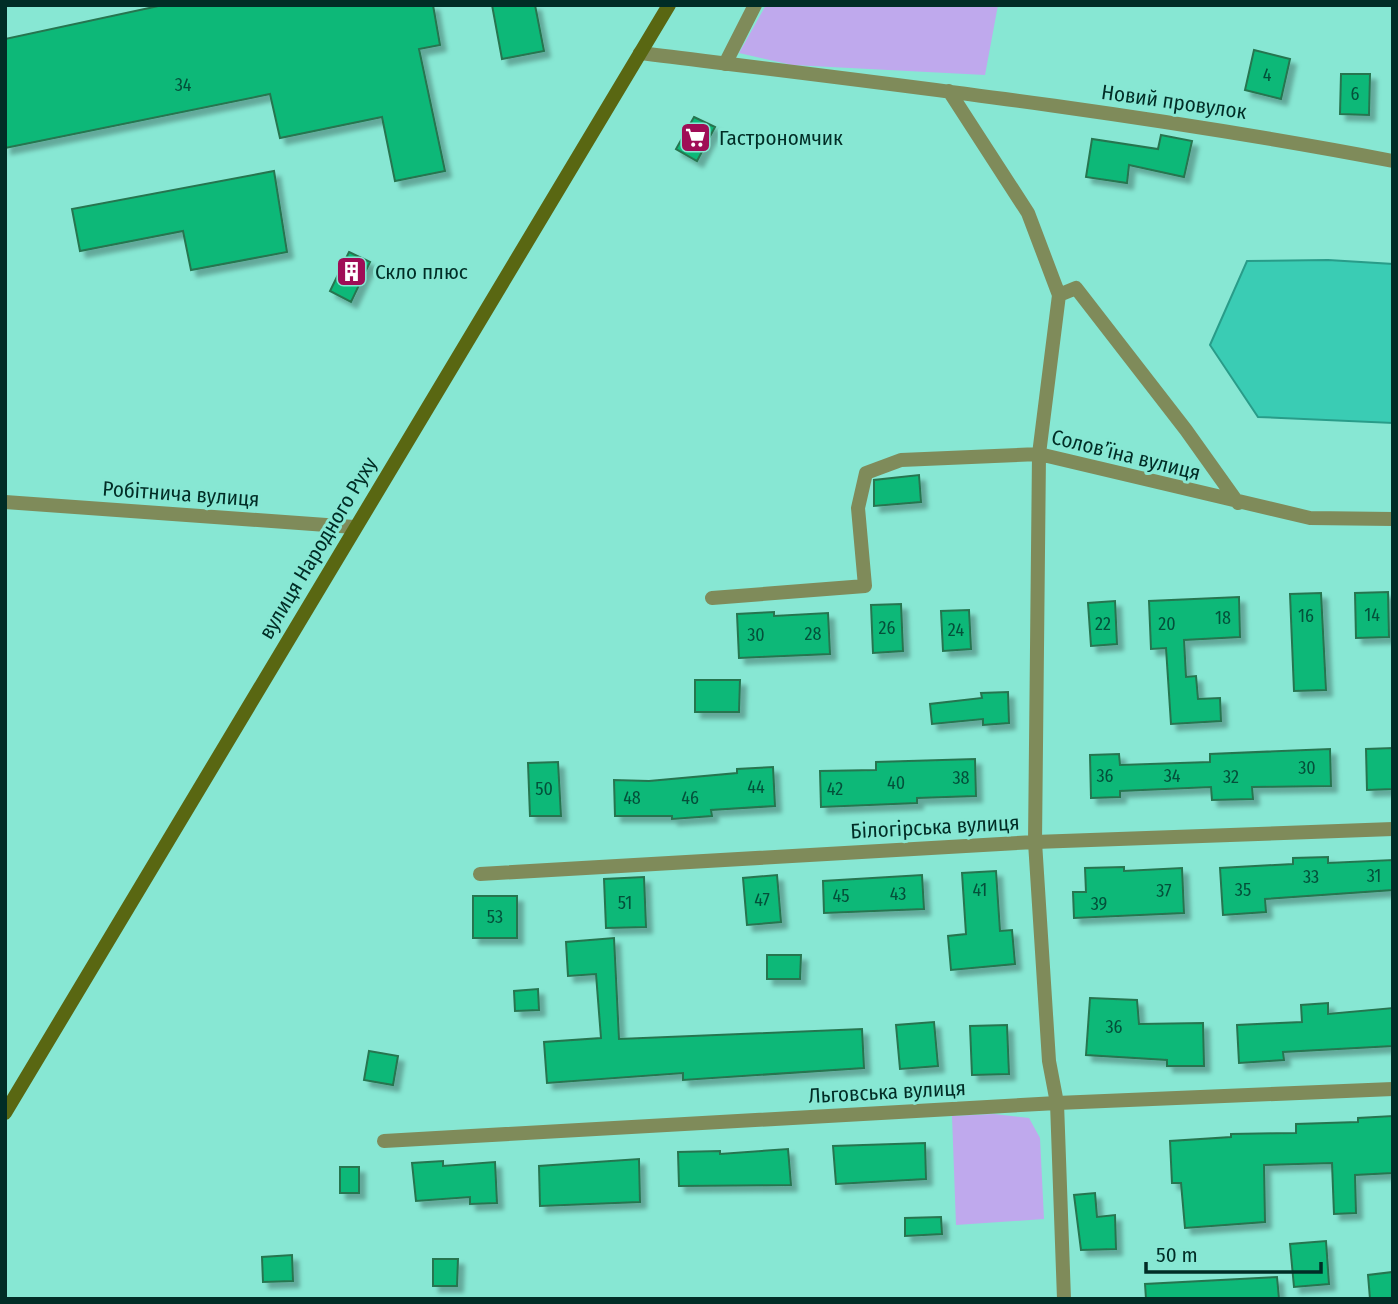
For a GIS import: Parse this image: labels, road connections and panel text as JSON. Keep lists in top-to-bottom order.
{
  "streets": {
    "main road": ["вулиця Народного Руху"],
    "street": [
      "Новий провулок",
      "Соловʼїна вулиця",
      "Робітнича вулиця",
      "Білогірська вулиця",
      "Льговська вулиця"
    ]
  },
  "crossings": [
    ["Новий провулок", "вулиця Народного Руху"],
    ["Робітнича вулиця", "вулиця Народного Руху"]
  ],
  "places": {
    "supermarket": ["Гастрономчик"],
    "building": ["Скло плюс"]
  },
  "house_numbers": [
    "4",
    "34",
    "6",
    "14",
    "16",
    "18",
    "22",
    "20",
    "26",
    "24",
    "28",
    "30",
    "30",
    "36",
    "34",
    "32",
    "38",
    "40",
    "44",
    "50",
    "42",
    "48",
    "46",
    "31",
    "33",
    "41",
    "35",
    "37",
    "43",
    "45",
    "47",
    "51",
    "39",
    "53",
    "36"
  ],
  "scale_bar": "50 m"
}
